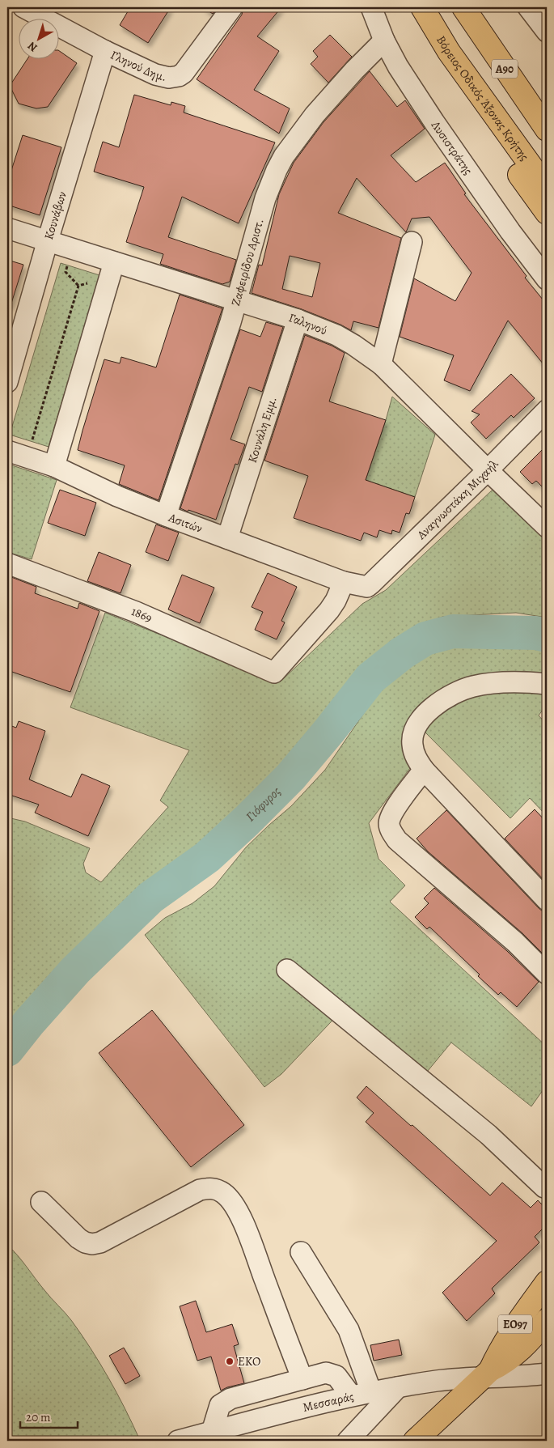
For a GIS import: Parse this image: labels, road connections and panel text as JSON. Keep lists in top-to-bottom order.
{
  "streets": {
    "main road": ["Α90", "Βόρειος Οδικός Άξονας Κρήτης", "ΕΟ97"],
    "street": [
      "Γληνού Δημ.",
      "Λυσιστράτης",
      "Κουνάβων",
      "Ζαφειρίδου Αριστ.",
      "Γαληνού",
      "Κουνάλη Εμμ.",
      "Αναγνωστάκη Μιχαήλ",
      "Ασιτών",
      "1869",
      "Μεσσαράς"
    ]
  },
  "crossings": [
    ["Γληνού Δημ.", "Κουνάβων"],
    ["Λυσιστράτης", "Ζαφειρίδου Αριστ."],
    ["Κουνάβων", "Γαληνού"],
    ["Ζαφειρίδου Αριστ.", "Γαληνού"],
    ["Ζαφειρίδου Αριστ.", "Ασιτών"],
    ["Γαληνού", "Κουνάλη Εμμ."],
    ["Γαληνού", "Αναγνωστάκη Μιχαήλ"],
    ["Κουνάλη Εμμ.", "Ασιτών"],
    ["Αναγνωστάκη Μιχαήλ", "Ασιτών"],
    ["Ασιτών", "1869"],
    ["ΕΟ97", "Μεσσαράς"]
  ],
  "water": ["Γιόφυρος"],
  "places": ["ΕΚΟ"],
  "scale_bar": "20 m",
  "north": "bottom left"
}
